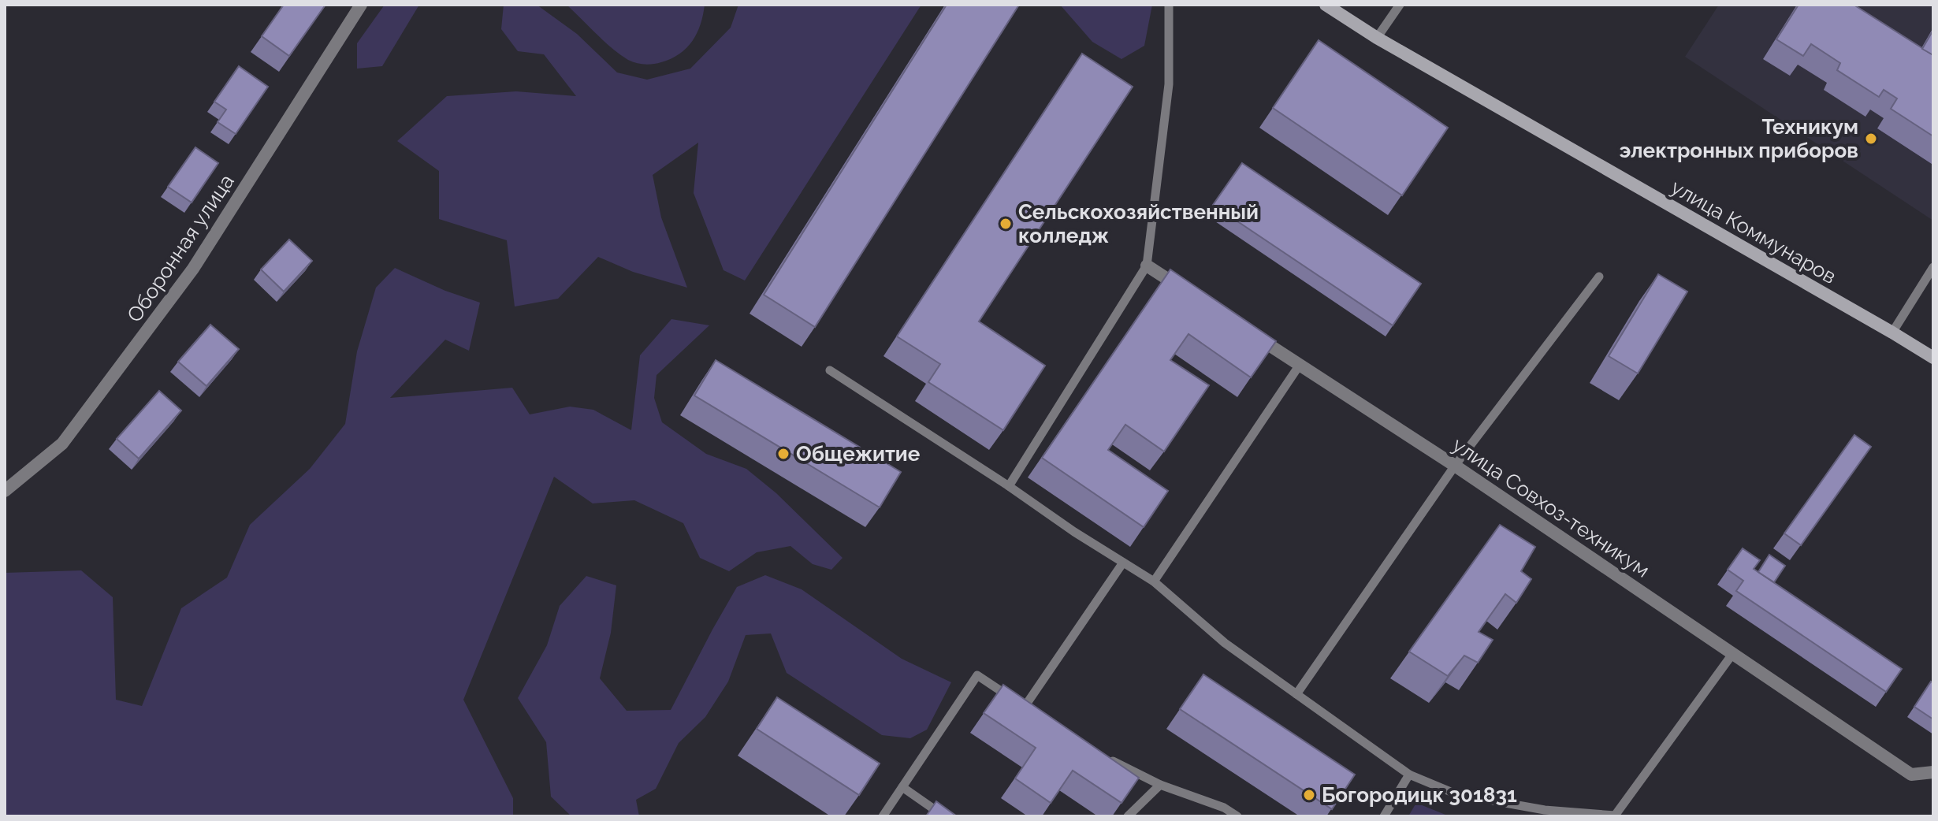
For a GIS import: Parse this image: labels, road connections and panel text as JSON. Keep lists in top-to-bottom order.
{
  "streets": {
    "main road": ["улица Коммунаров"],
    "street": ["Оборонная улица", "улица Совхоз-техникум"]
  },
  "places": [
    "Техникум электронных приборов",
    "Сельскохозяйственный колледж",
    "Общежитие",
    "Богородицк 301831"
  ]
}
